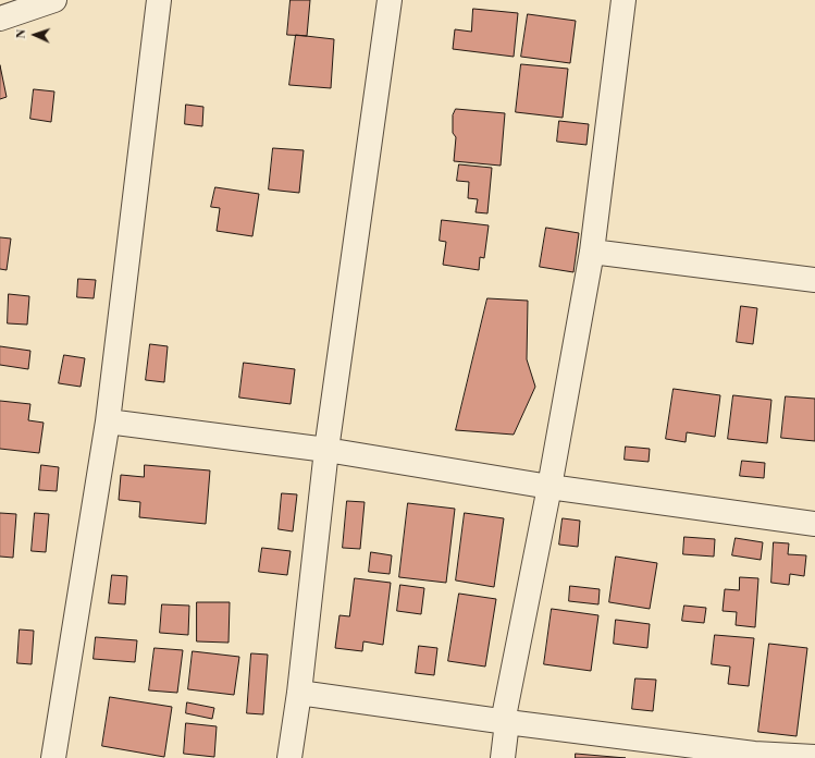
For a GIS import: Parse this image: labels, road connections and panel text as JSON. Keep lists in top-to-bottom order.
{
  "north": "left"
}
